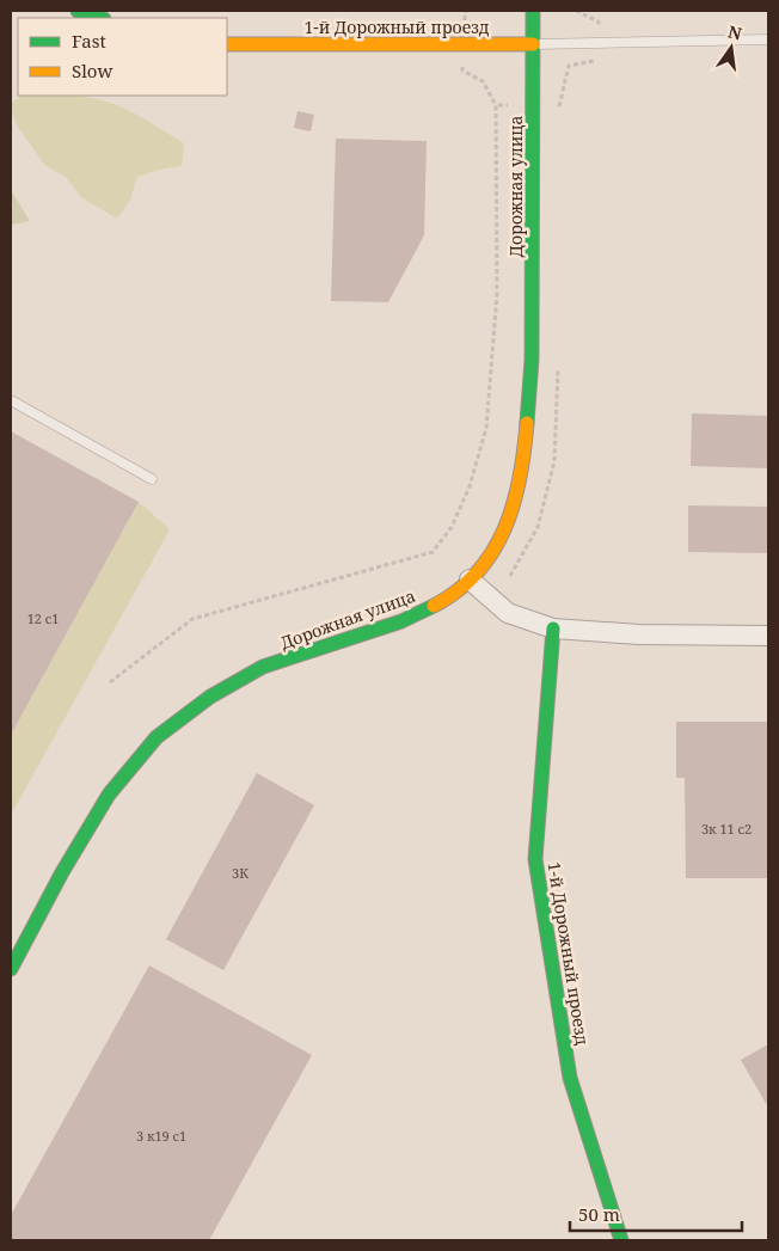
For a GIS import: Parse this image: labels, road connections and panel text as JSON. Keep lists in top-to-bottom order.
{
  "streets": {
    "main road": ["1-й Дорожный проезд", "Дорожная улица"]
  },
  "crossings": [
    ["1-й Дорожный проезд", "Дорожная улица"]
  ],
  "house_numbers": [
    "12 с1",
    "3к 11 с2",
    "3К",
    "3 к19 с1"
  ],
  "legend": ["Fast", "Slow"],
  "scale_bar": "50 m",
  "north": "top"
}
